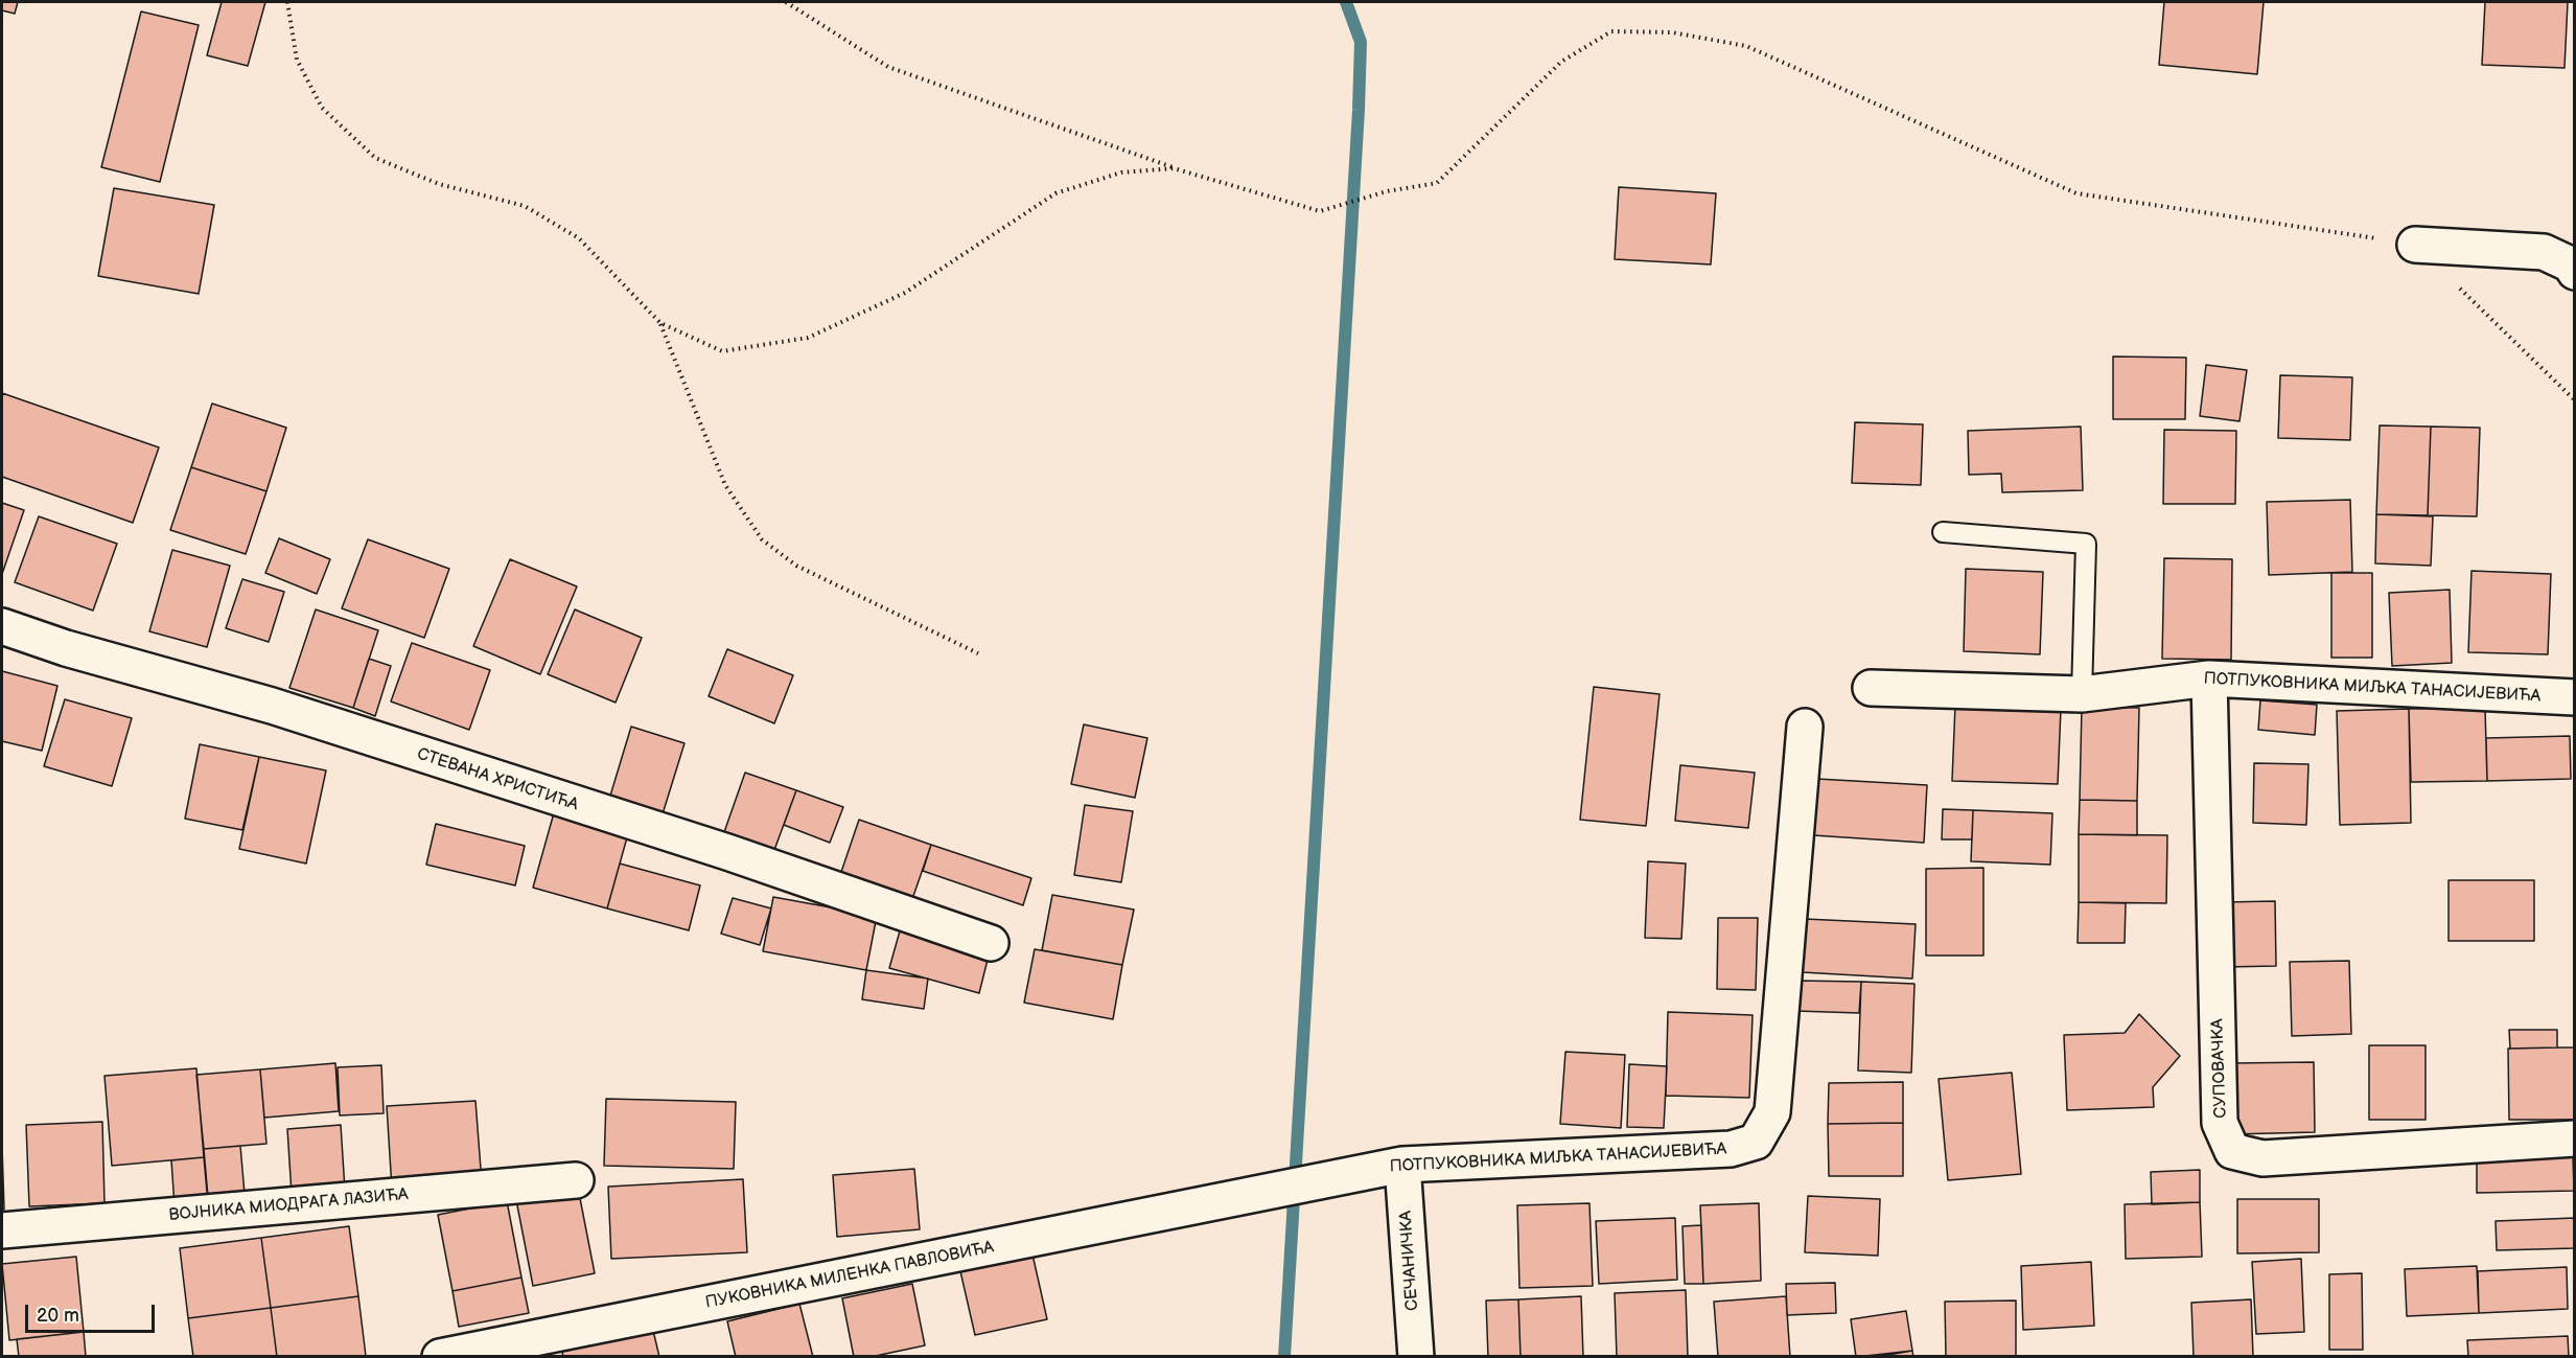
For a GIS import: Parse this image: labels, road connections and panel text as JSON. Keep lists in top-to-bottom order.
{
  "streets": {
    "street": [
      "ПОТПУКОВНИКА МИЉКА ТАНАСИЈЕВИЋА",
      "СТЕВАНА ХРИСТИЋА",
      "СУПОВАЧКА",
      "ВОЈНИКА МИОДРАГА ЛАЗИЋА",
      "СЕЧАНИЧКА",
      "ПУКОВНИКА МИЛЕНКА ПАВЛОВИЋА"
    ]
  },
  "crossings": [
    ["ПОТПУКОВНИКА МИЉКА ТАНАСИЈЕВИЋА", "СУПОВАЧКА"],
    ["ПОТПУКОВНИКА МИЉКА ТАНАСИЈЕВИЋА", "СЕЧАНИЧКА"],
    ["ПОТПУКОВНИКА МИЉКА ТАНАСИЈЕВИЋА", "ПУКОВНИКА МИЛЕНКА ПАВЛОВИЋА"]
  ],
  "scale_bar": "20 m"
}
